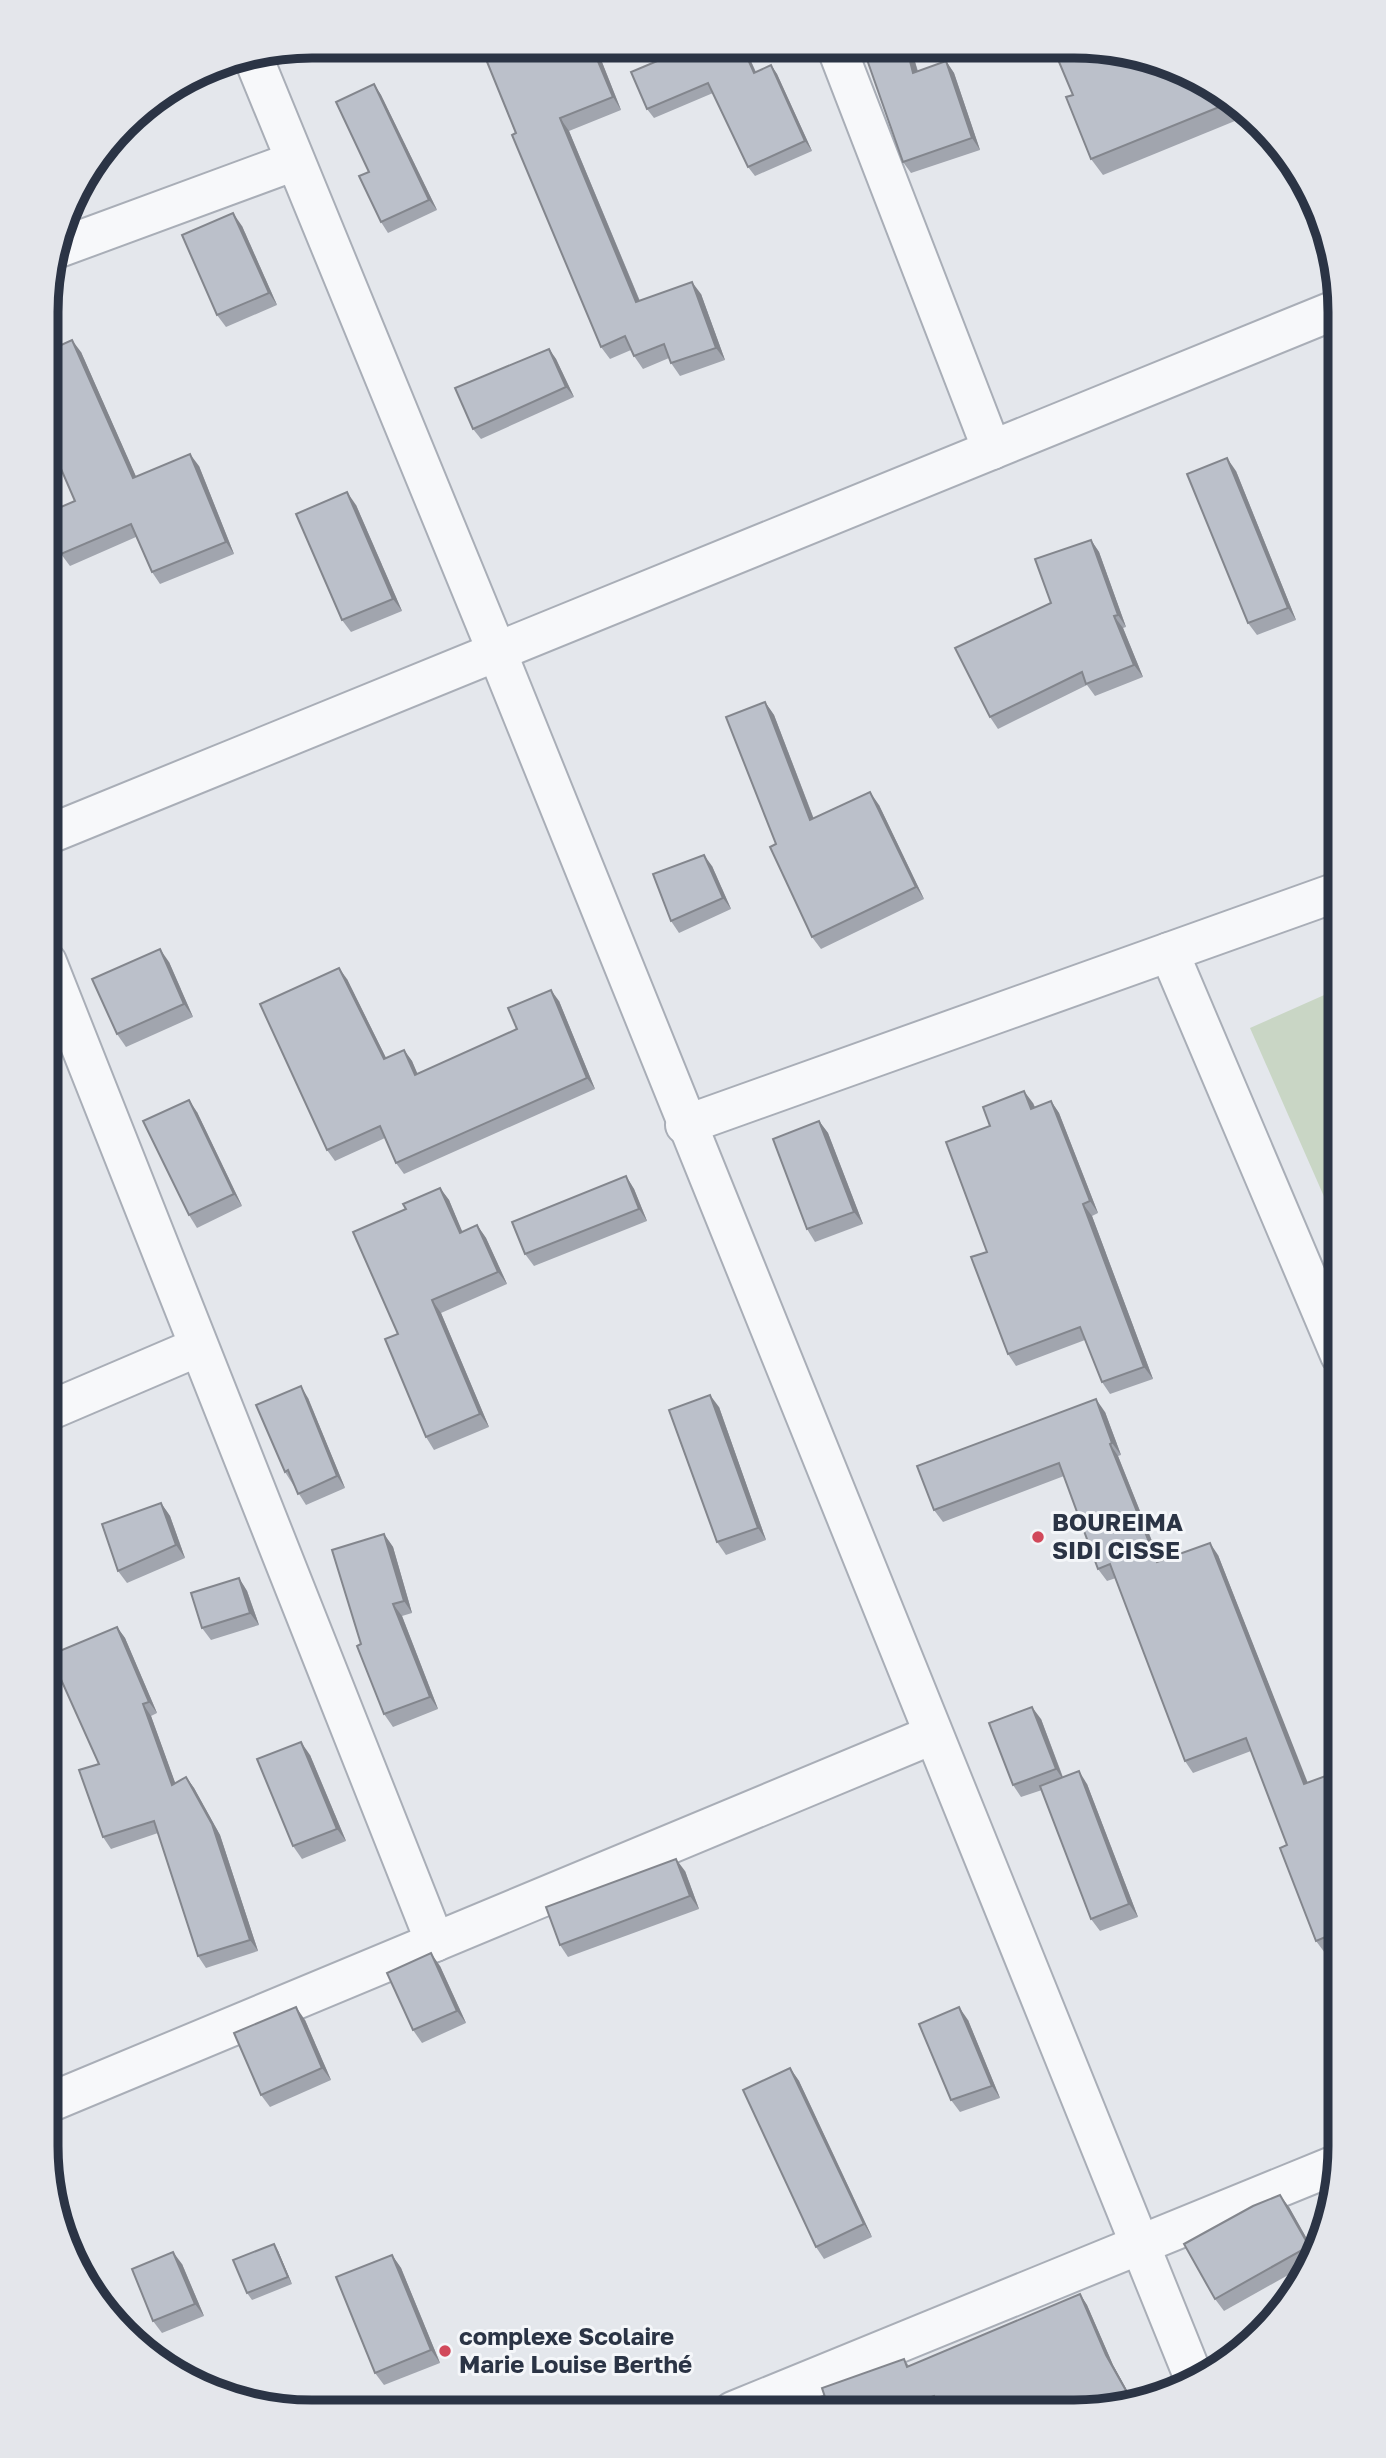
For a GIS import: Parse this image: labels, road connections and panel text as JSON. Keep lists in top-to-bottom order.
{
  "places": ["BOUREIMA SIDI CISSE", "complexe Scolaire Marie Louise Berthé"]
}
